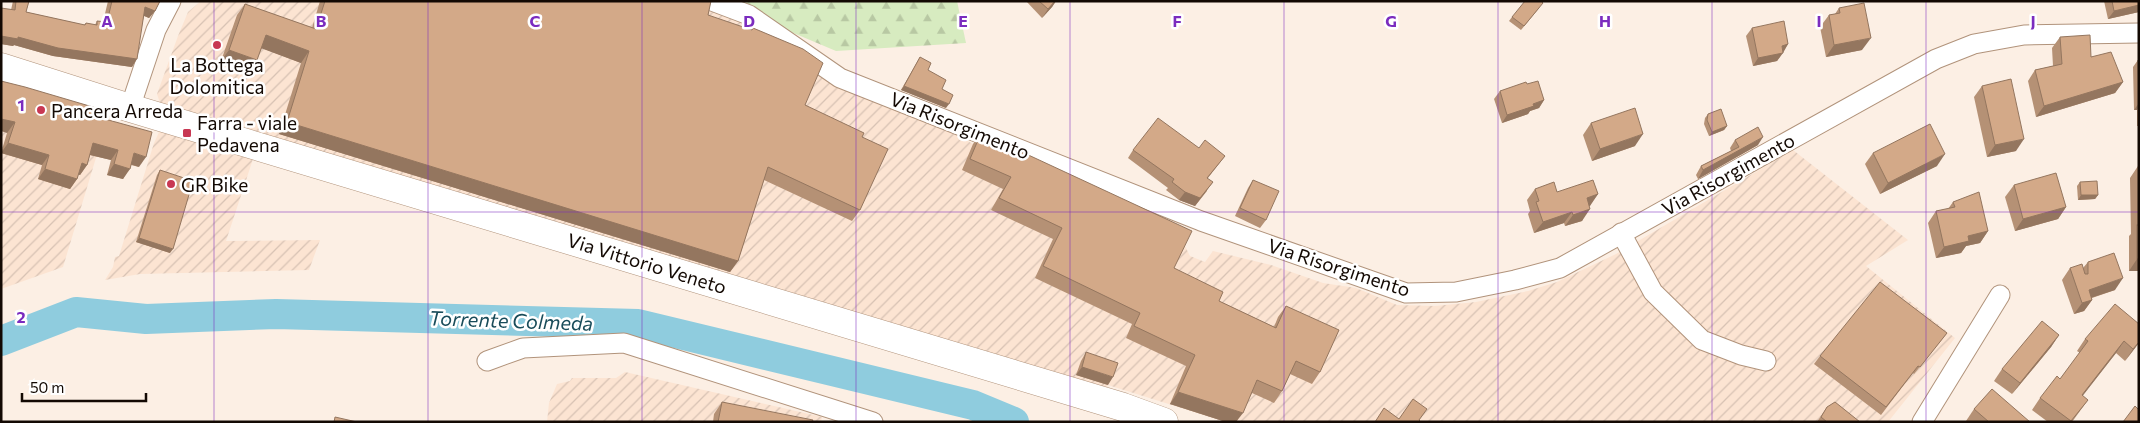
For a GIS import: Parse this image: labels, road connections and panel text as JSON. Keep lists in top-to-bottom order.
{
  "streets": {
    "main road": ["Via Vittorio Veneto"],
    "street": ["Via Risorgimento"]
  },
  "water": ["Torrente Colmeda"],
  "places": {
    "other": ["La Bottega Dolomitica", "Pancera Arreda", "GR Bike"],
    "transit": ["Farra - viale Pedavena"]
  },
  "scale_bar": "50 m",
  "grid": {
    "columns": [
      "A",
      "B",
      "C",
      "D",
      "E",
      "F",
      "G",
      "H",
      "I",
      "J"
    ],
    "rows": ["1", "2"]
  }
}
